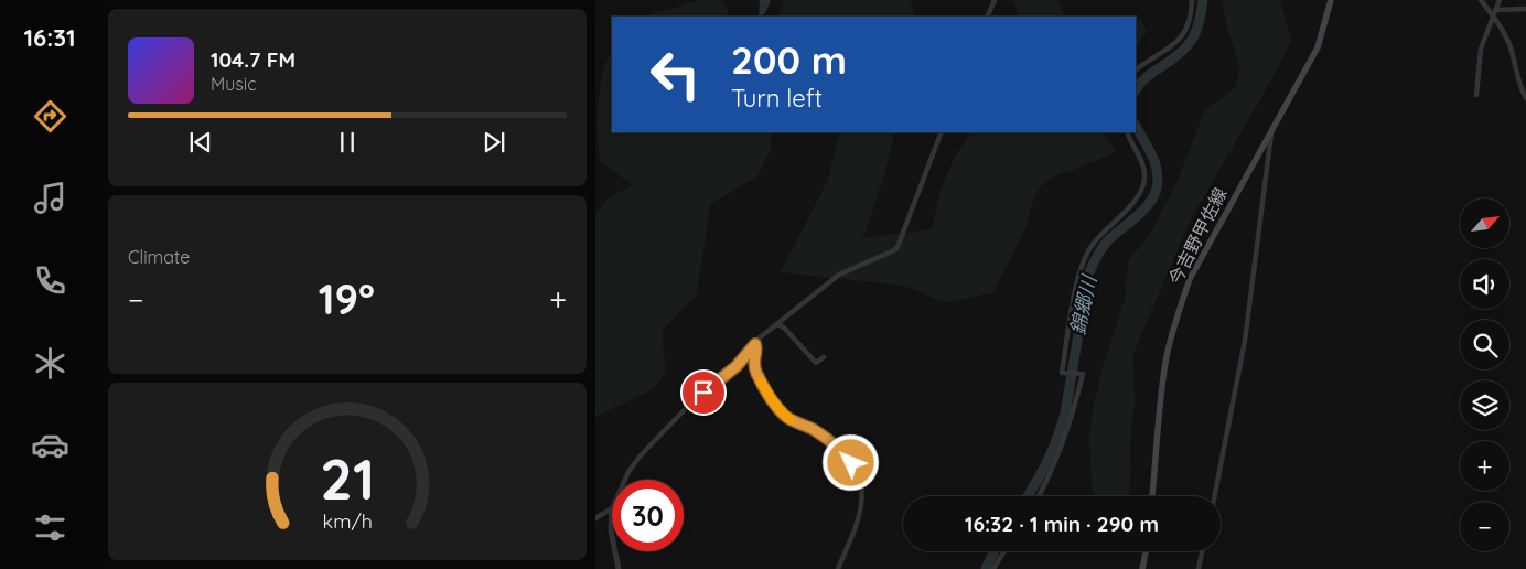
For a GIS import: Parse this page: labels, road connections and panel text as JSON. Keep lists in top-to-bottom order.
{
  "streets": {
    "main road": ["今吉野甲佐線"]
  },
  "water": ["錦郷川"],
  "north": "top right",
  "page": {
    "tabs": "16:31",
    "turn": ["200 m", "Turn left"],
    "song": ["104.7 FM", "Music"],
    "tile": "Climate",
    "map_buttons": ["+", "−"],
    "heat": ["−", "19°", "+"],
    "limit": "30",
    "trip": "16:32 · 1 min · 290 m",
    "gauge": ["21", "km/h"]
  }
}
